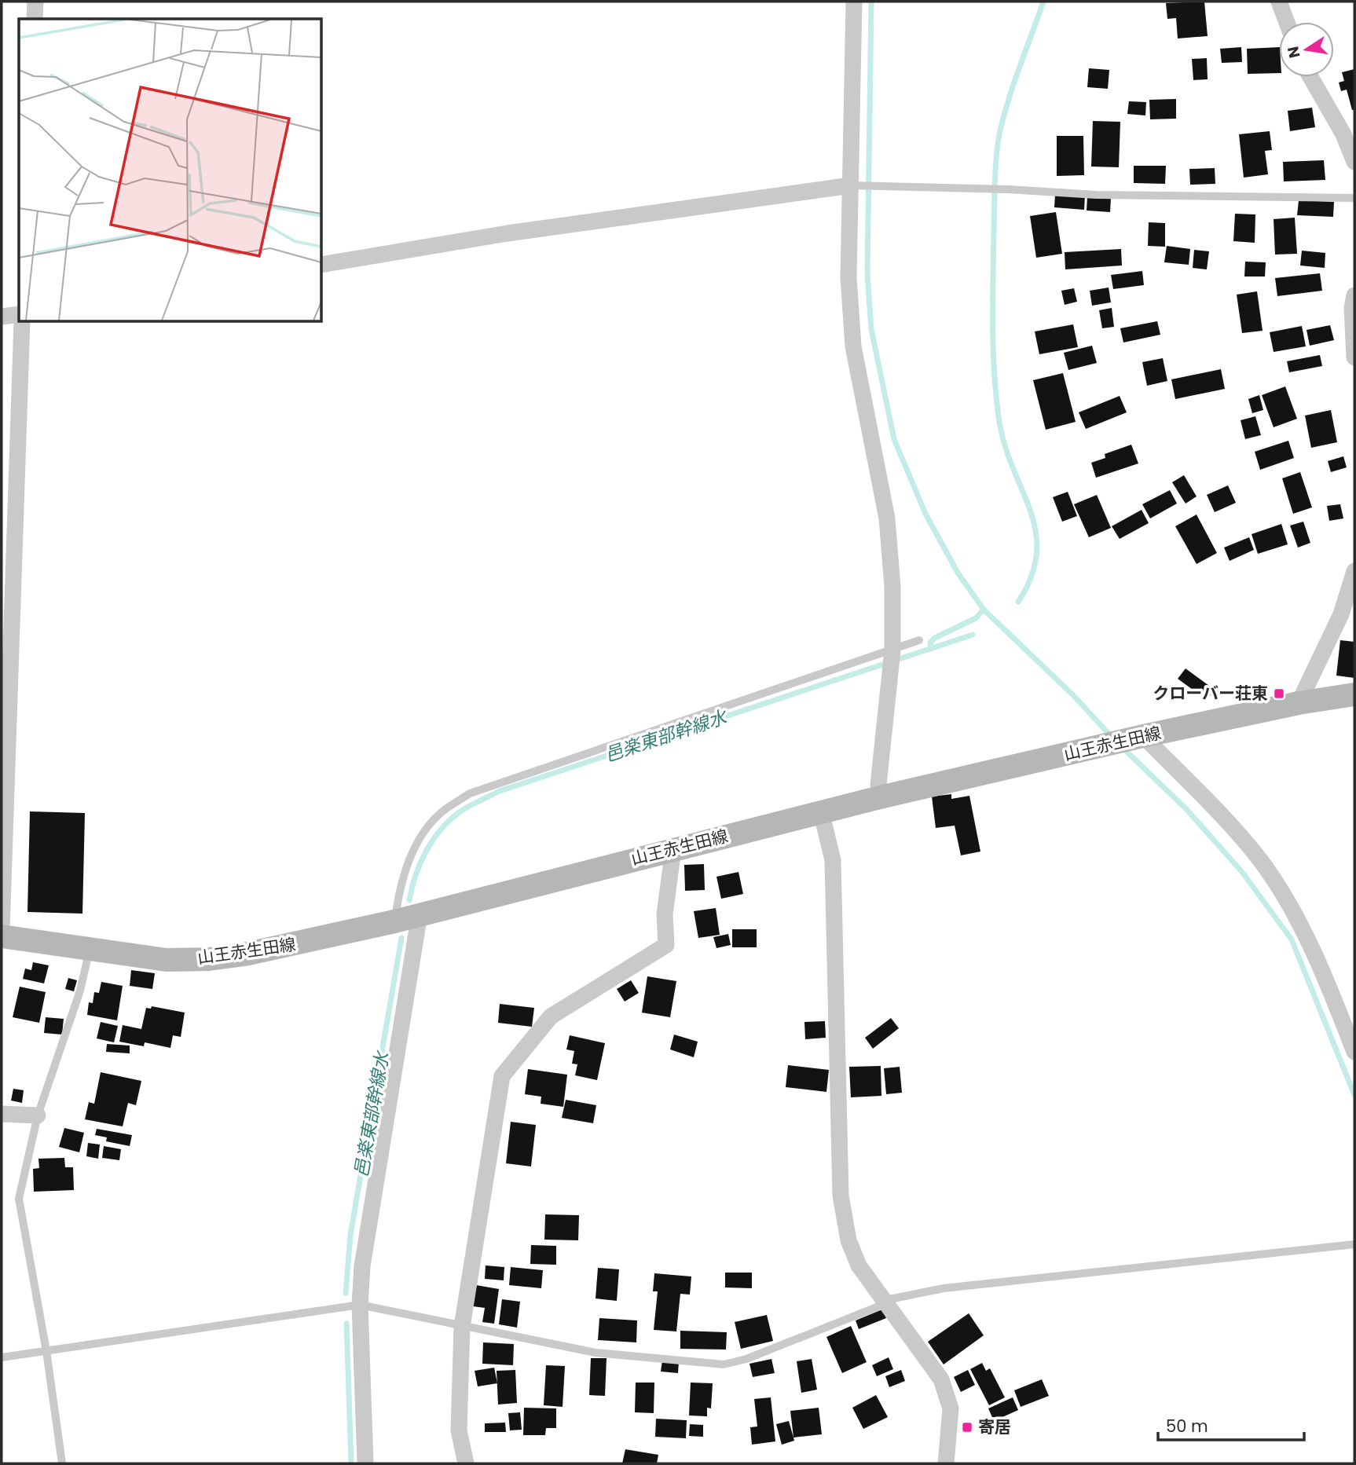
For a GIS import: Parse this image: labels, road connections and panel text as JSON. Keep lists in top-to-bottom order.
{
  "streets": {
    "main road": ["山王赤生田線"]
  },
  "water": ["邑楽東部幹線水"],
  "places": {
    "transit": ["クローバー荘東", "寄居"]
  },
  "scale_bar": "50 m",
  "north": "left"
}
